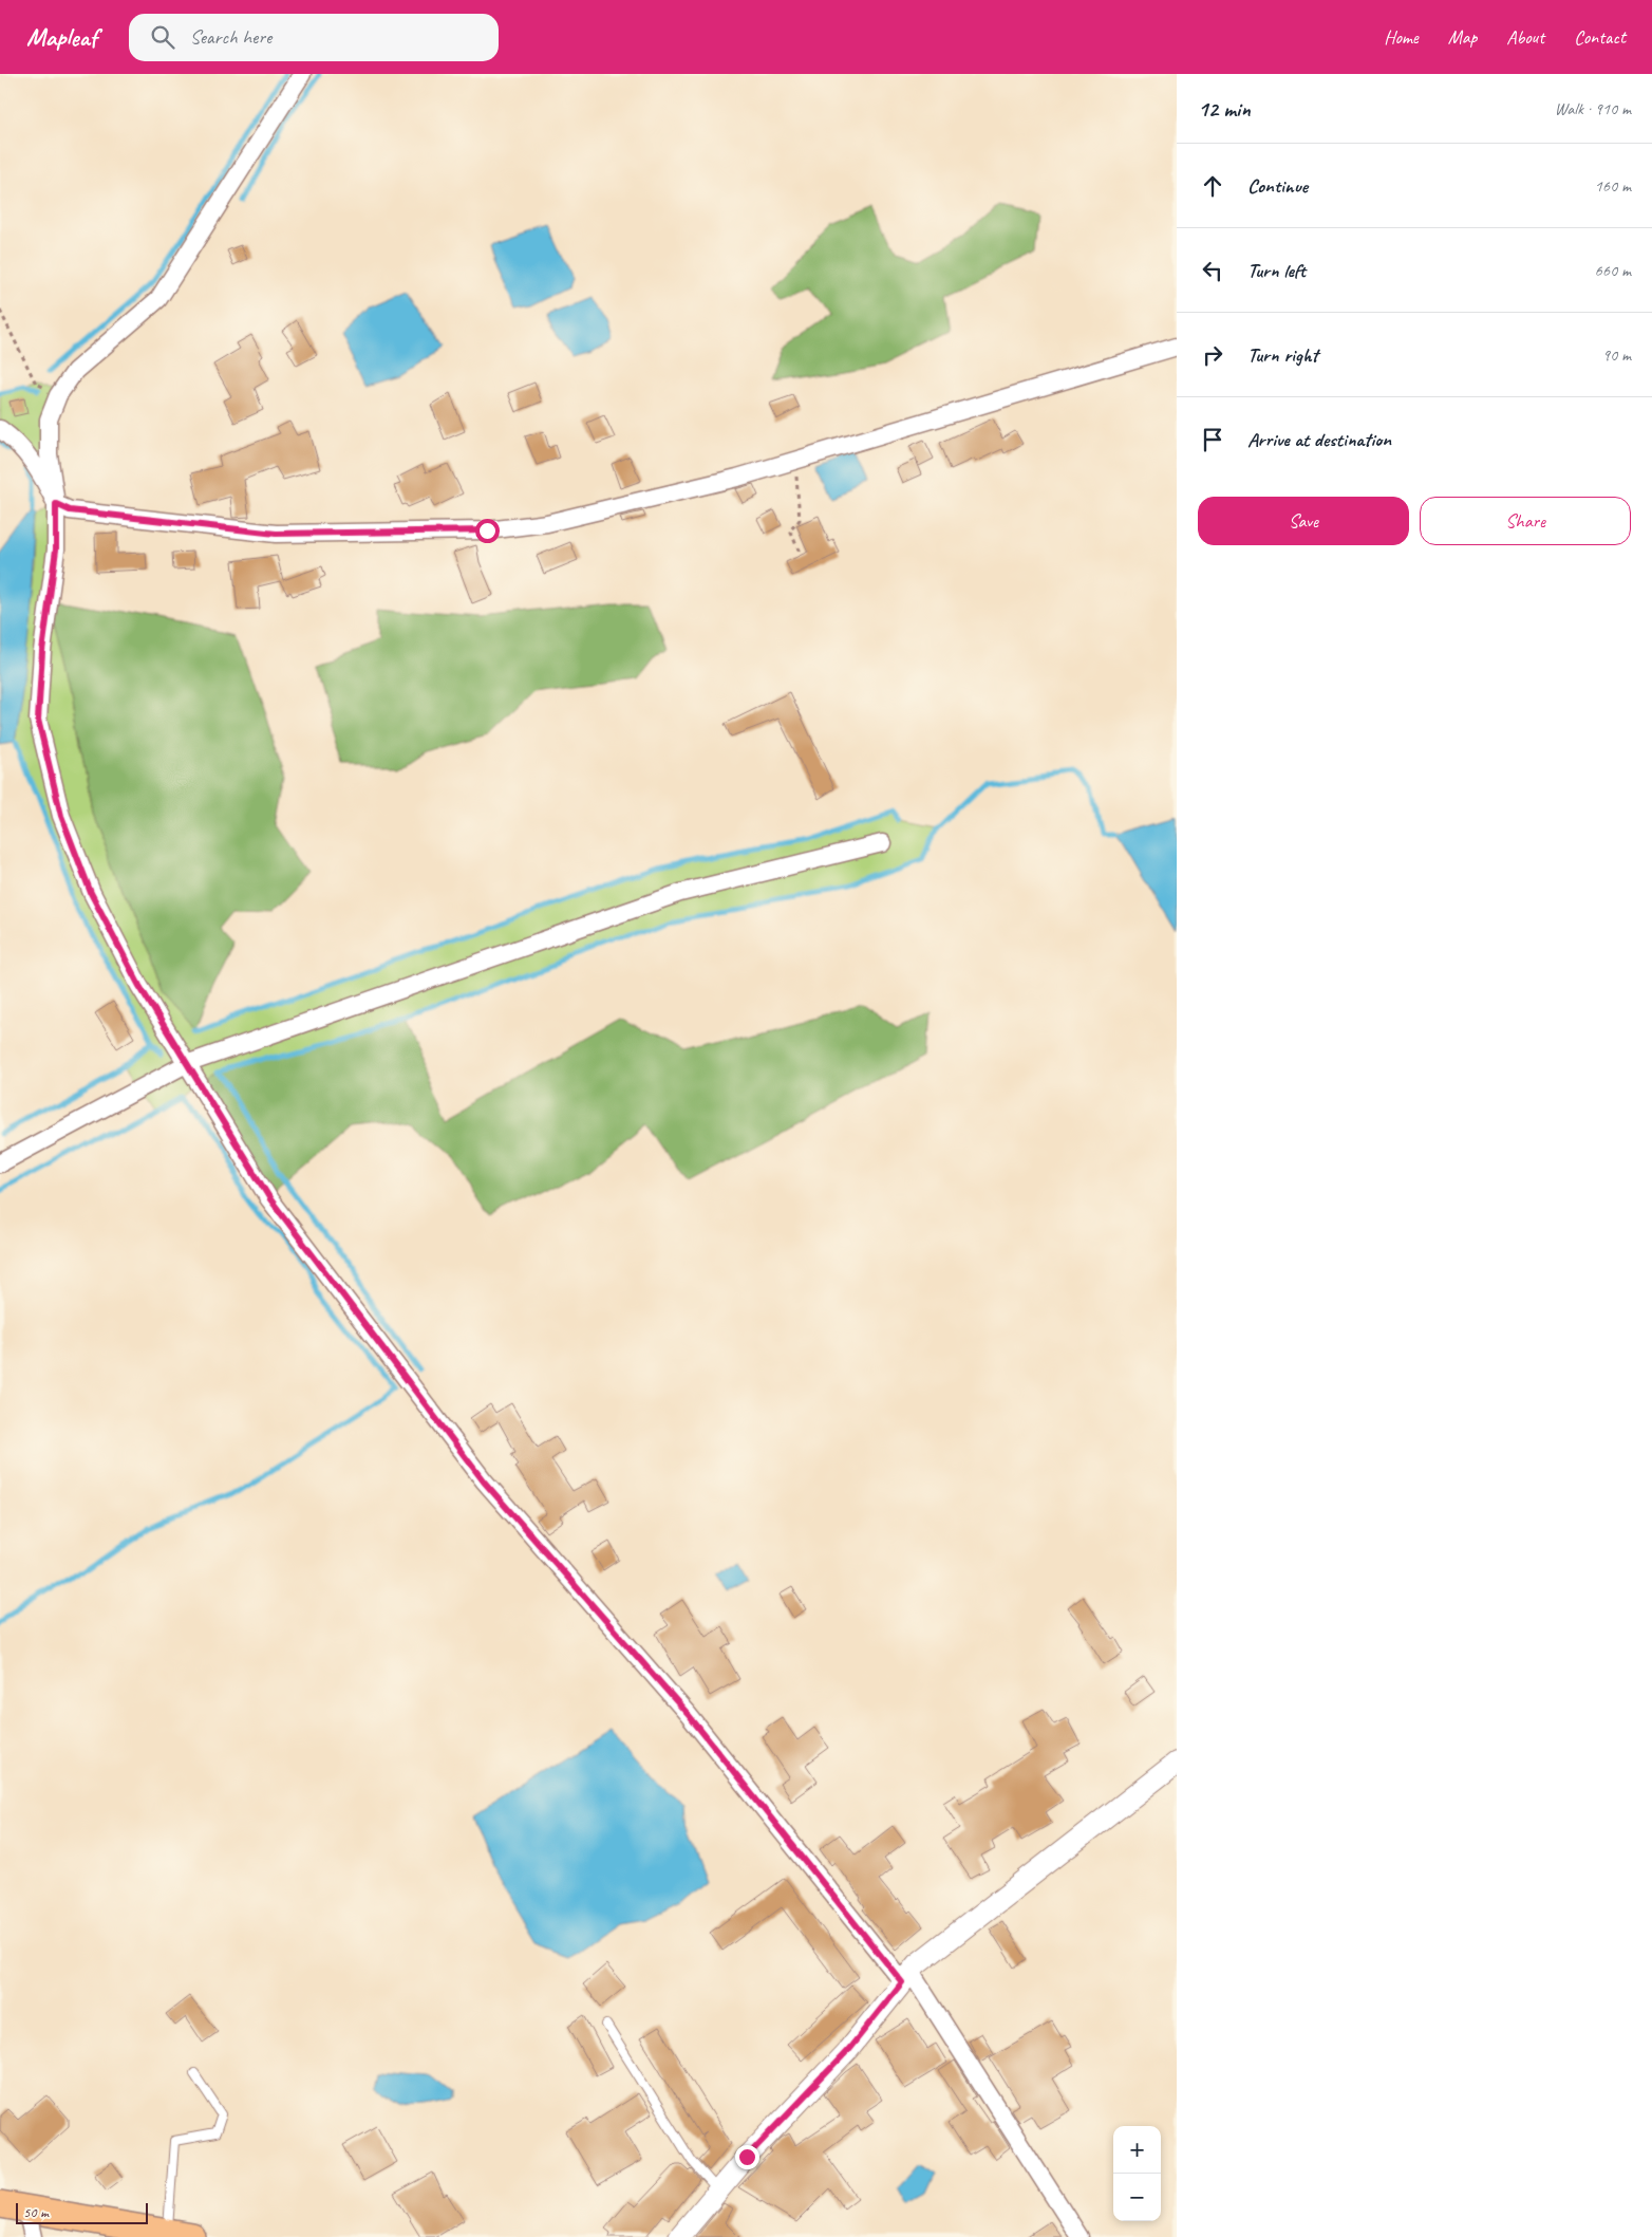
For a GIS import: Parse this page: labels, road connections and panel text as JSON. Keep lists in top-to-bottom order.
{
  "scale_bar": "50 m",
  "page": {
    "header": "Mapleaf",
    "search": "Search here",
    "nav": [
      "Home",
      "Map",
      "About",
      "Contact"
    ],
    "heading": ["12 min", "Walk · 910 m"],
    "list": [
      ["Continue", "160 m"],
      ["Turn left", "660 m"],
      ["Turn right", "90 m"],
      "Arrive at destination"
    ],
    "buttons": ["Save", "Share"],
    "map_buttons": ["+", "−"],
    "scale": "50 m"
  }
}
